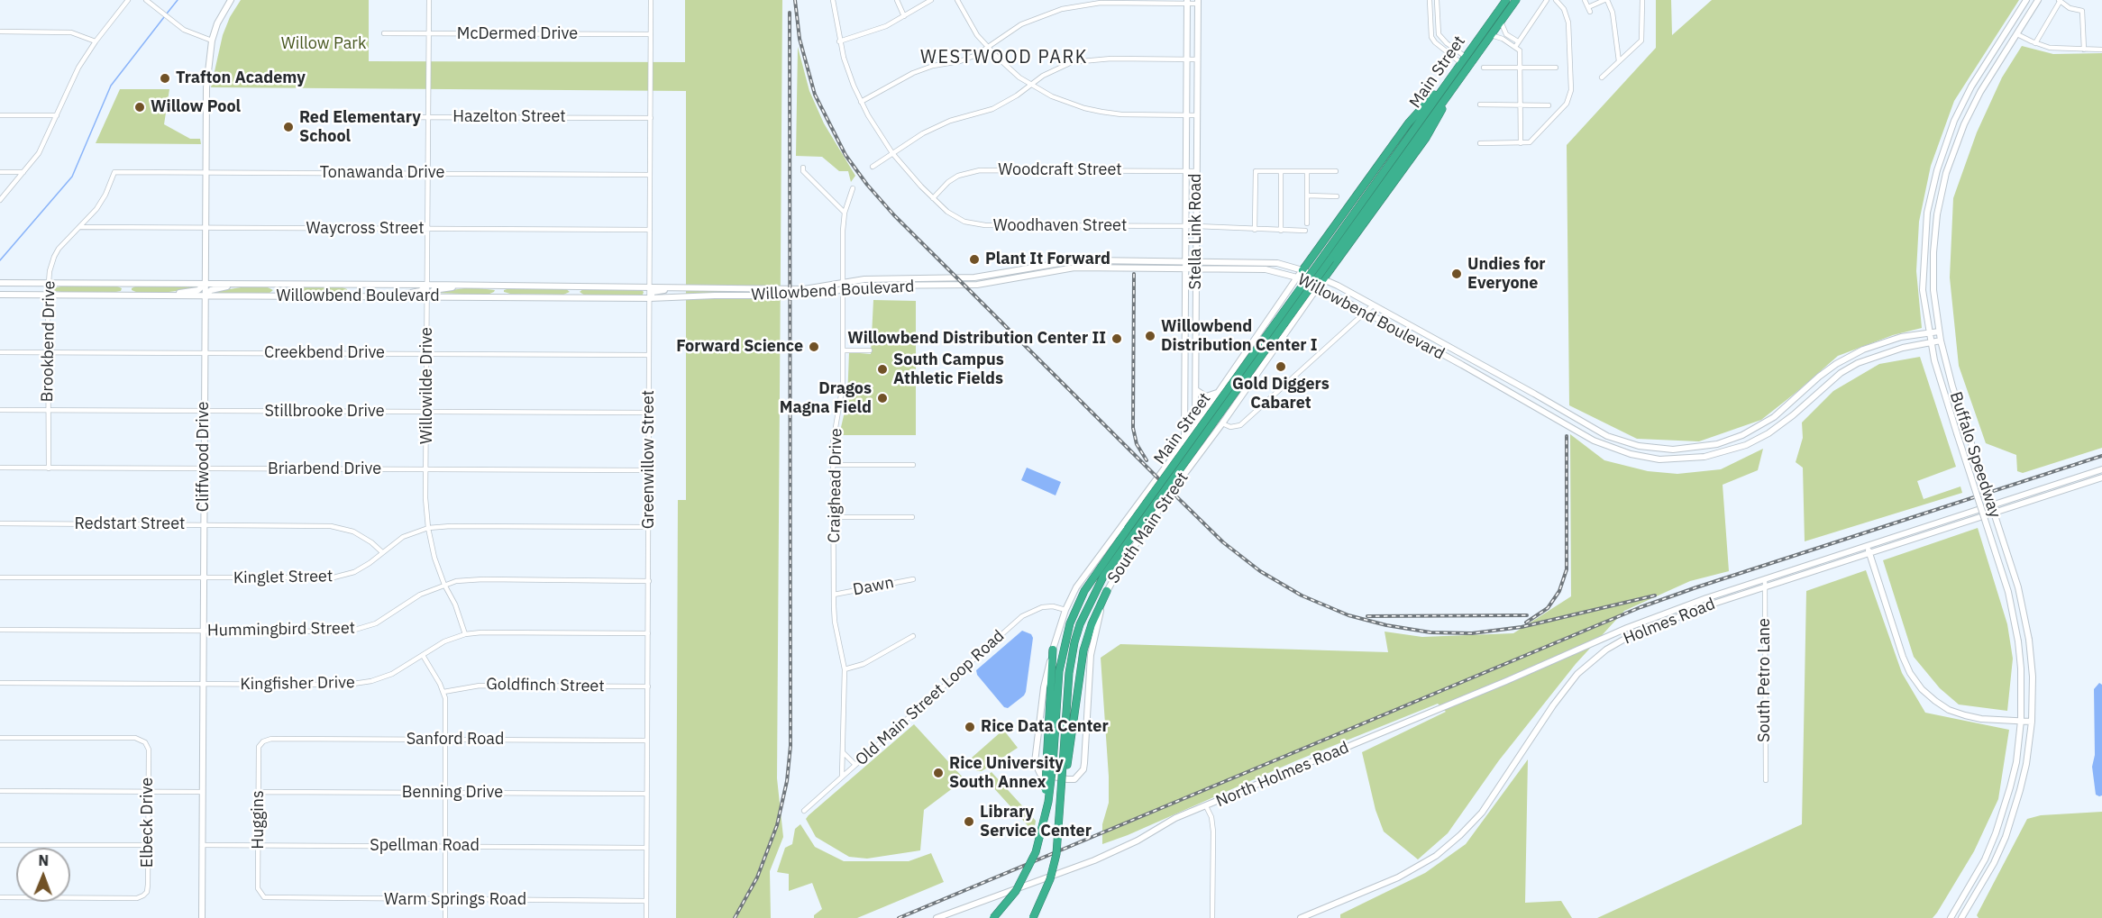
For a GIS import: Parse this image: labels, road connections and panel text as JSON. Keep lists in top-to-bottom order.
{
  "streets": {
    "highway": ["Main Street"],
    "main road": [
      "Stella Link Road",
      "Willowbend Boulevard",
      "Buffalo Speedway",
      "Cliffwood Drive",
      "South Main Street",
      "Holmes Road",
      "North Holmes Road"
    ],
    "street": [
      "McDermed Drive",
      "Hazelton Street",
      "Woodcraft Street",
      "Tonawanda Drive",
      "Woodhaven Street",
      "Waycross Street",
      "Brookbend Drive",
      "Creekbend Drive",
      "Willowilde Drive",
      "Stillbrooke Drive",
      "Greenwillow Street",
      "Briarbend Drive",
      "Craighead Drive",
      "Redstart Street",
      "Kinglet Street",
      "Dawn",
      "Hummingbird Street",
      "South Petro Lane",
      "Kingfisher Drive",
      "Goldfinch Street",
      "Old Main Street Loop Road",
      "Sanford Road",
      "Benning Drive",
      "Huggins",
      "Elbeck Drive",
      "Spellman Road",
      "Warm Springs Road"
    ]
  },
  "crossings": [
    ["McDermed Drive", "Willowilde Drive"],
    ["McDermed Drive", "Greenwillow Street"],
    ["Hazelton Street", "Willowilde Drive"],
    ["Hazelton Street", "Greenwillow Street"],
    ["Woodcraft Street", "Woodhaven Street"],
    ["Woodcraft Street", "Stella Link Road"],
    ["Tonawanda Drive", "Brookbend Drive"],
    ["Tonawanda Drive", "Willowilde Drive"],
    ["Tonawanda Drive", "Cliffwood Drive"],
    ["Tonawanda Drive", "Greenwillow Street"],
    ["Woodhaven Street", "Stella Link Road"],
    ["Waycross Street", "Brookbend Drive"],
    ["Waycross Street", "Willowilde Drive"],
    ["Waycross Street", "Cliffwood Drive"],
    ["Waycross Street", "Greenwillow Street"],
    ["Stella Link Road", "Willowbend Boulevard"],
    ["Stella Link Road", "South Main Street"],
    ["Willowbend Boulevard", "Brookbend Drive"],
    ["Willowbend Boulevard", "Willowilde Drive"],
    ["Willowbend Boulevard", "Buffalo Speedway"],
    ["Willowbend Boulevard", "Cliffwood Drive"],
    ["Willowbend Boulevard", "Greenwillow Street"],
    ["Willowbend Boulevard", "Craighead Drive"],
    ["Willowbend Boulevard", "South Main Street"],
    ["Brookbend Drive", "Creekbend Drive"],
    ["Brookbend Drive", "Stillbrooke Drive"],
    ["Brookbend Drive", "Briarbend Drive"],
    ["Creekbend Drive", "Willowilde Drive"],
    ["Creekbend Drive", "Cliffwood Drive"],
    ["Creekbend Drive", "Greenwillow Street"],
    ["Willowilde Drive", "Stillbrooke Drive"],
    ["Willowilde Drive", "Briarbend Drive"],
    ["Willowilde Drive", "Kinglet Street"],
    ["Willowilde Drive", "Hummingbird Street"],
    ["Willowilde Drive", "Kingfisher Drive"],
    ["Stillbrooke Drive", "Cliffwood Drive"],
    ["Stillbrooke Drive", "Greenwillow Street"],
    ["Cliffwood Drive", "Briarbend Drive"],
    ["Cliffwood Drive", "Redstart Street"],
    ["Cliffwood Drive", "Kinglet Street"],
    ["Cliffwood Drive", "Hummingbird Street"],
    ["Cliffwood Drive", "Kingfisher Drive"],
    ["Cliffwood Drive", "Spellman Road"],
    ["Greenwillow Street", "Briarbend Drive"],
    ["Greenwillow Street", "Kinglet Street"],
    ["Greenwillow Street", "Hummingbird Street"],
    ["Greenwillow Street", "Kingfisher Drive"],
    ["Greenwillow Street", "Goldfinch Street"],
    ["Greenwillow Street", "Sanford Road"],
    ["Greenwillow Street", "Benning Drive"],
    ["Greenwillow Street", "Spellman Road"],
    ["Greenwillow Street", "Warm Springs Road"],
    ["Craighead Drive", "Dawn"],
    ["Craighead Drive", "Old Main Street Loop Road"],
    ["Redstart Street", "Kinglet Street"],
    ["South Main Street", "Old Main Street Loop Road"],
    ["Holmes Road", "South Petro Lane"],
    ["Holmes Road", "North Holmes Road"],
    ["Sanford Road", "Huggins"],
    ["Benning Drive", "Huggins"],
    ["Huggins", "Spellman Road"],
    ["Huggins", "Warm Springs Road"]
  ],
  "districts": ["WESTWOOD PARK"],
  "parks": ["Willow Park"],
  "places": [
    "Trafton Academy",
    "Willow Pool",
    "Red Elementary School",
    "Plant It Forward",
    "Undies for Everyone",
    "Willowbend Distribution Center I",
    "Willowbend Distribution Center II",
    "Forward Science",
    "Gold Diggers Cabaret",
    "South Campus Athletic Fields",
    "Dragos Magna Field",
    "Rice Data Center",
    "Rice University South Annex",
    "Library Service Center"
  ],
  "north": "top"
}
